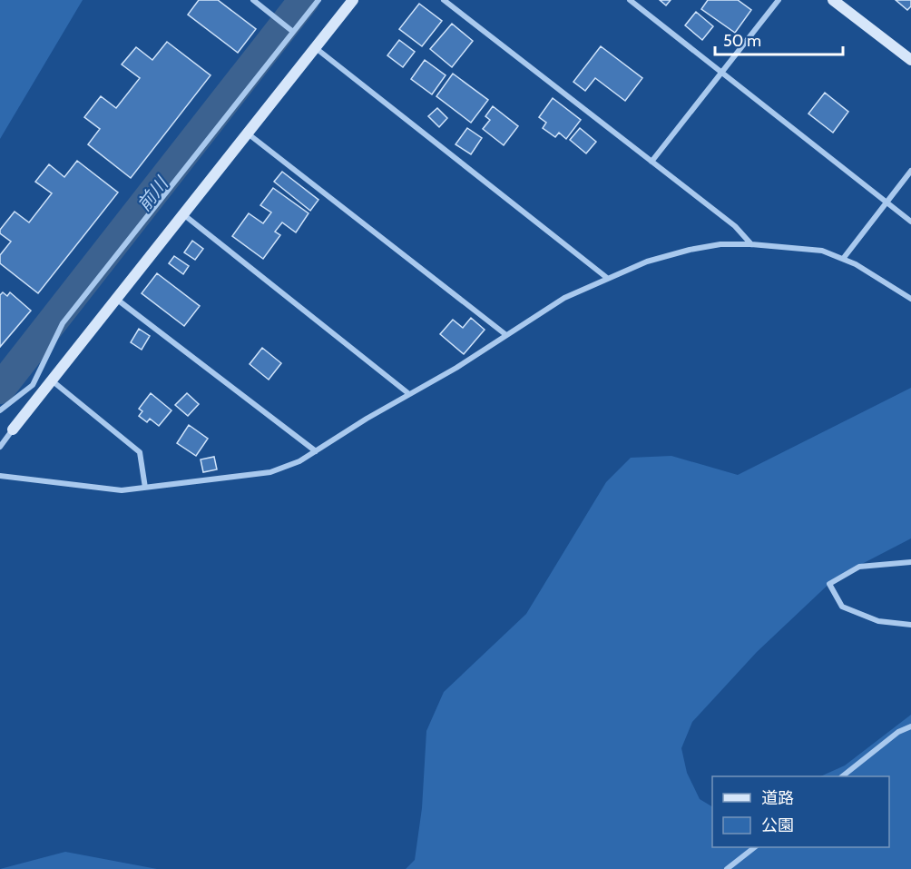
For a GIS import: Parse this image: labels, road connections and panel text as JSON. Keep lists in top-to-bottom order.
{
  "water": ["前川"],
  "legend": ["道路", "公園"],
  "scale_bar": "50 m"
}
